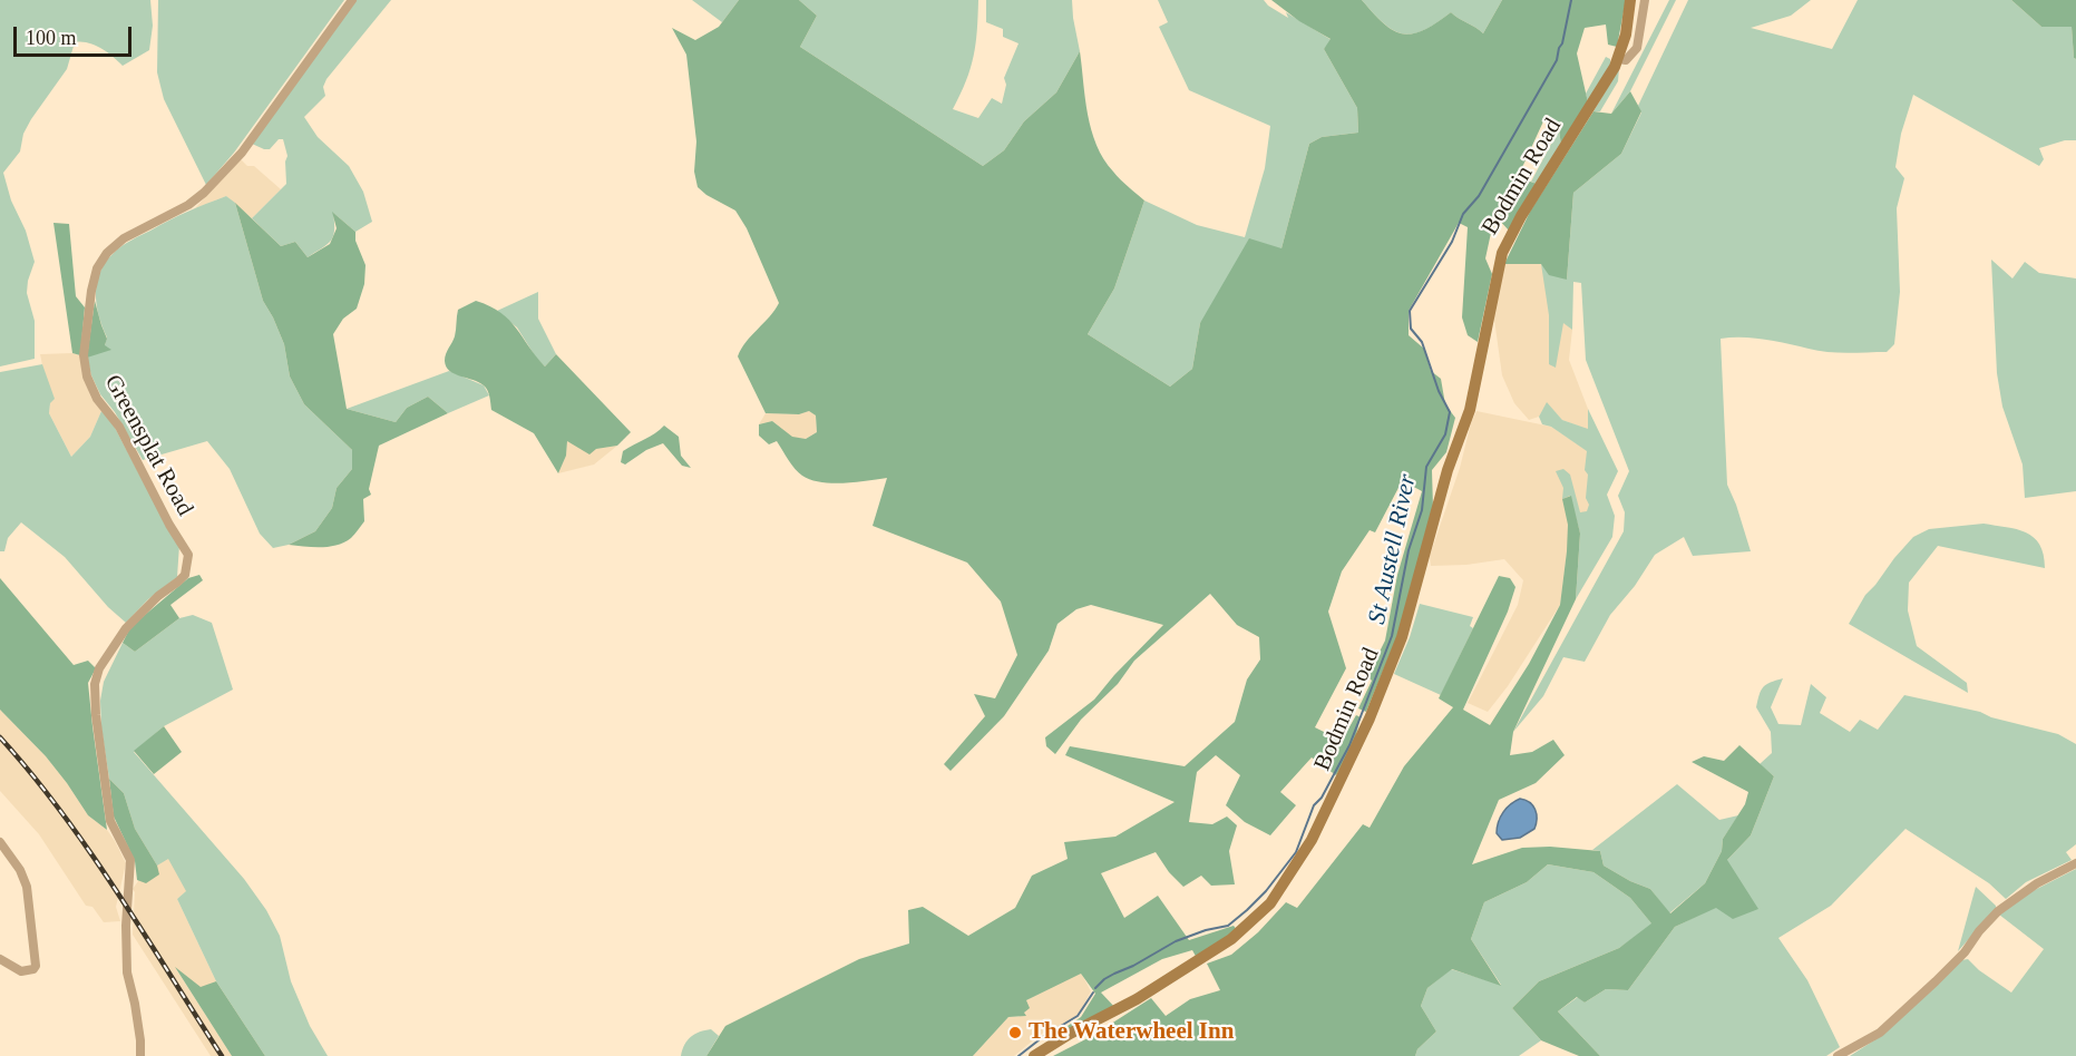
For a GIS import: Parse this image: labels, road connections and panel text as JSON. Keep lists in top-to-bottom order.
{
  "streets": {
    "main road": ["Bodmin Road"],
    "street": ["Greensplat Road"]
  },
  "water": ["St Austell River"],
  "places": ["The Waterwheel Inn"],
  "scale_bar": "100 m"
}
